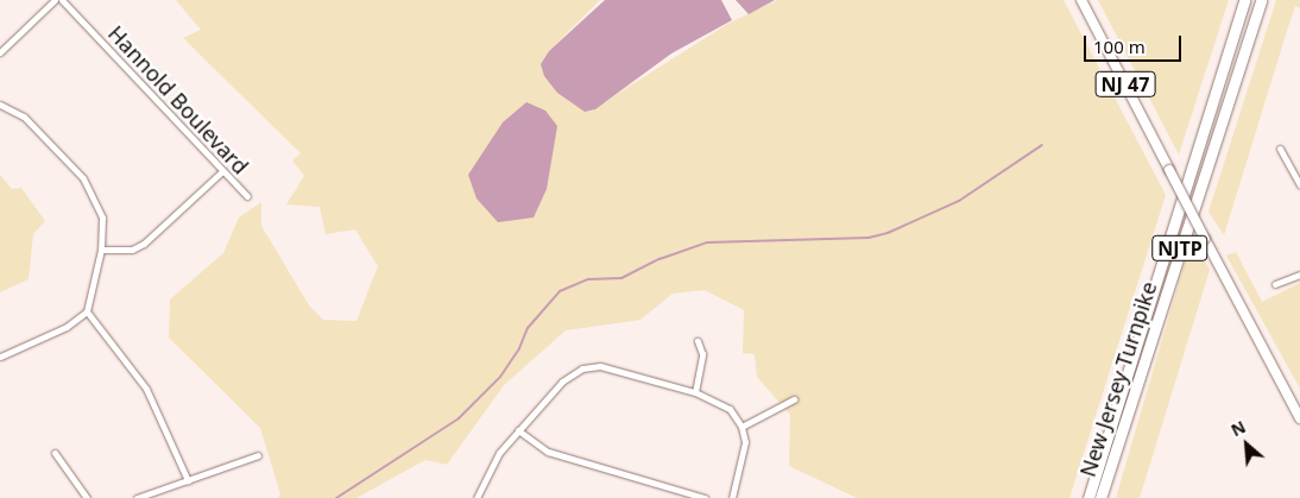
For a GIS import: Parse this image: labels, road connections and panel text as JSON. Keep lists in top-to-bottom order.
{
  "streets": {
    "highway": ["NJTP", "New Jersey Turnpike"],
    "main road": ["NJ 47"],
    "street": ["Hannold Boulevard"]
  },
  "scale_bar": "100 m",
  "north": "top left"
}
